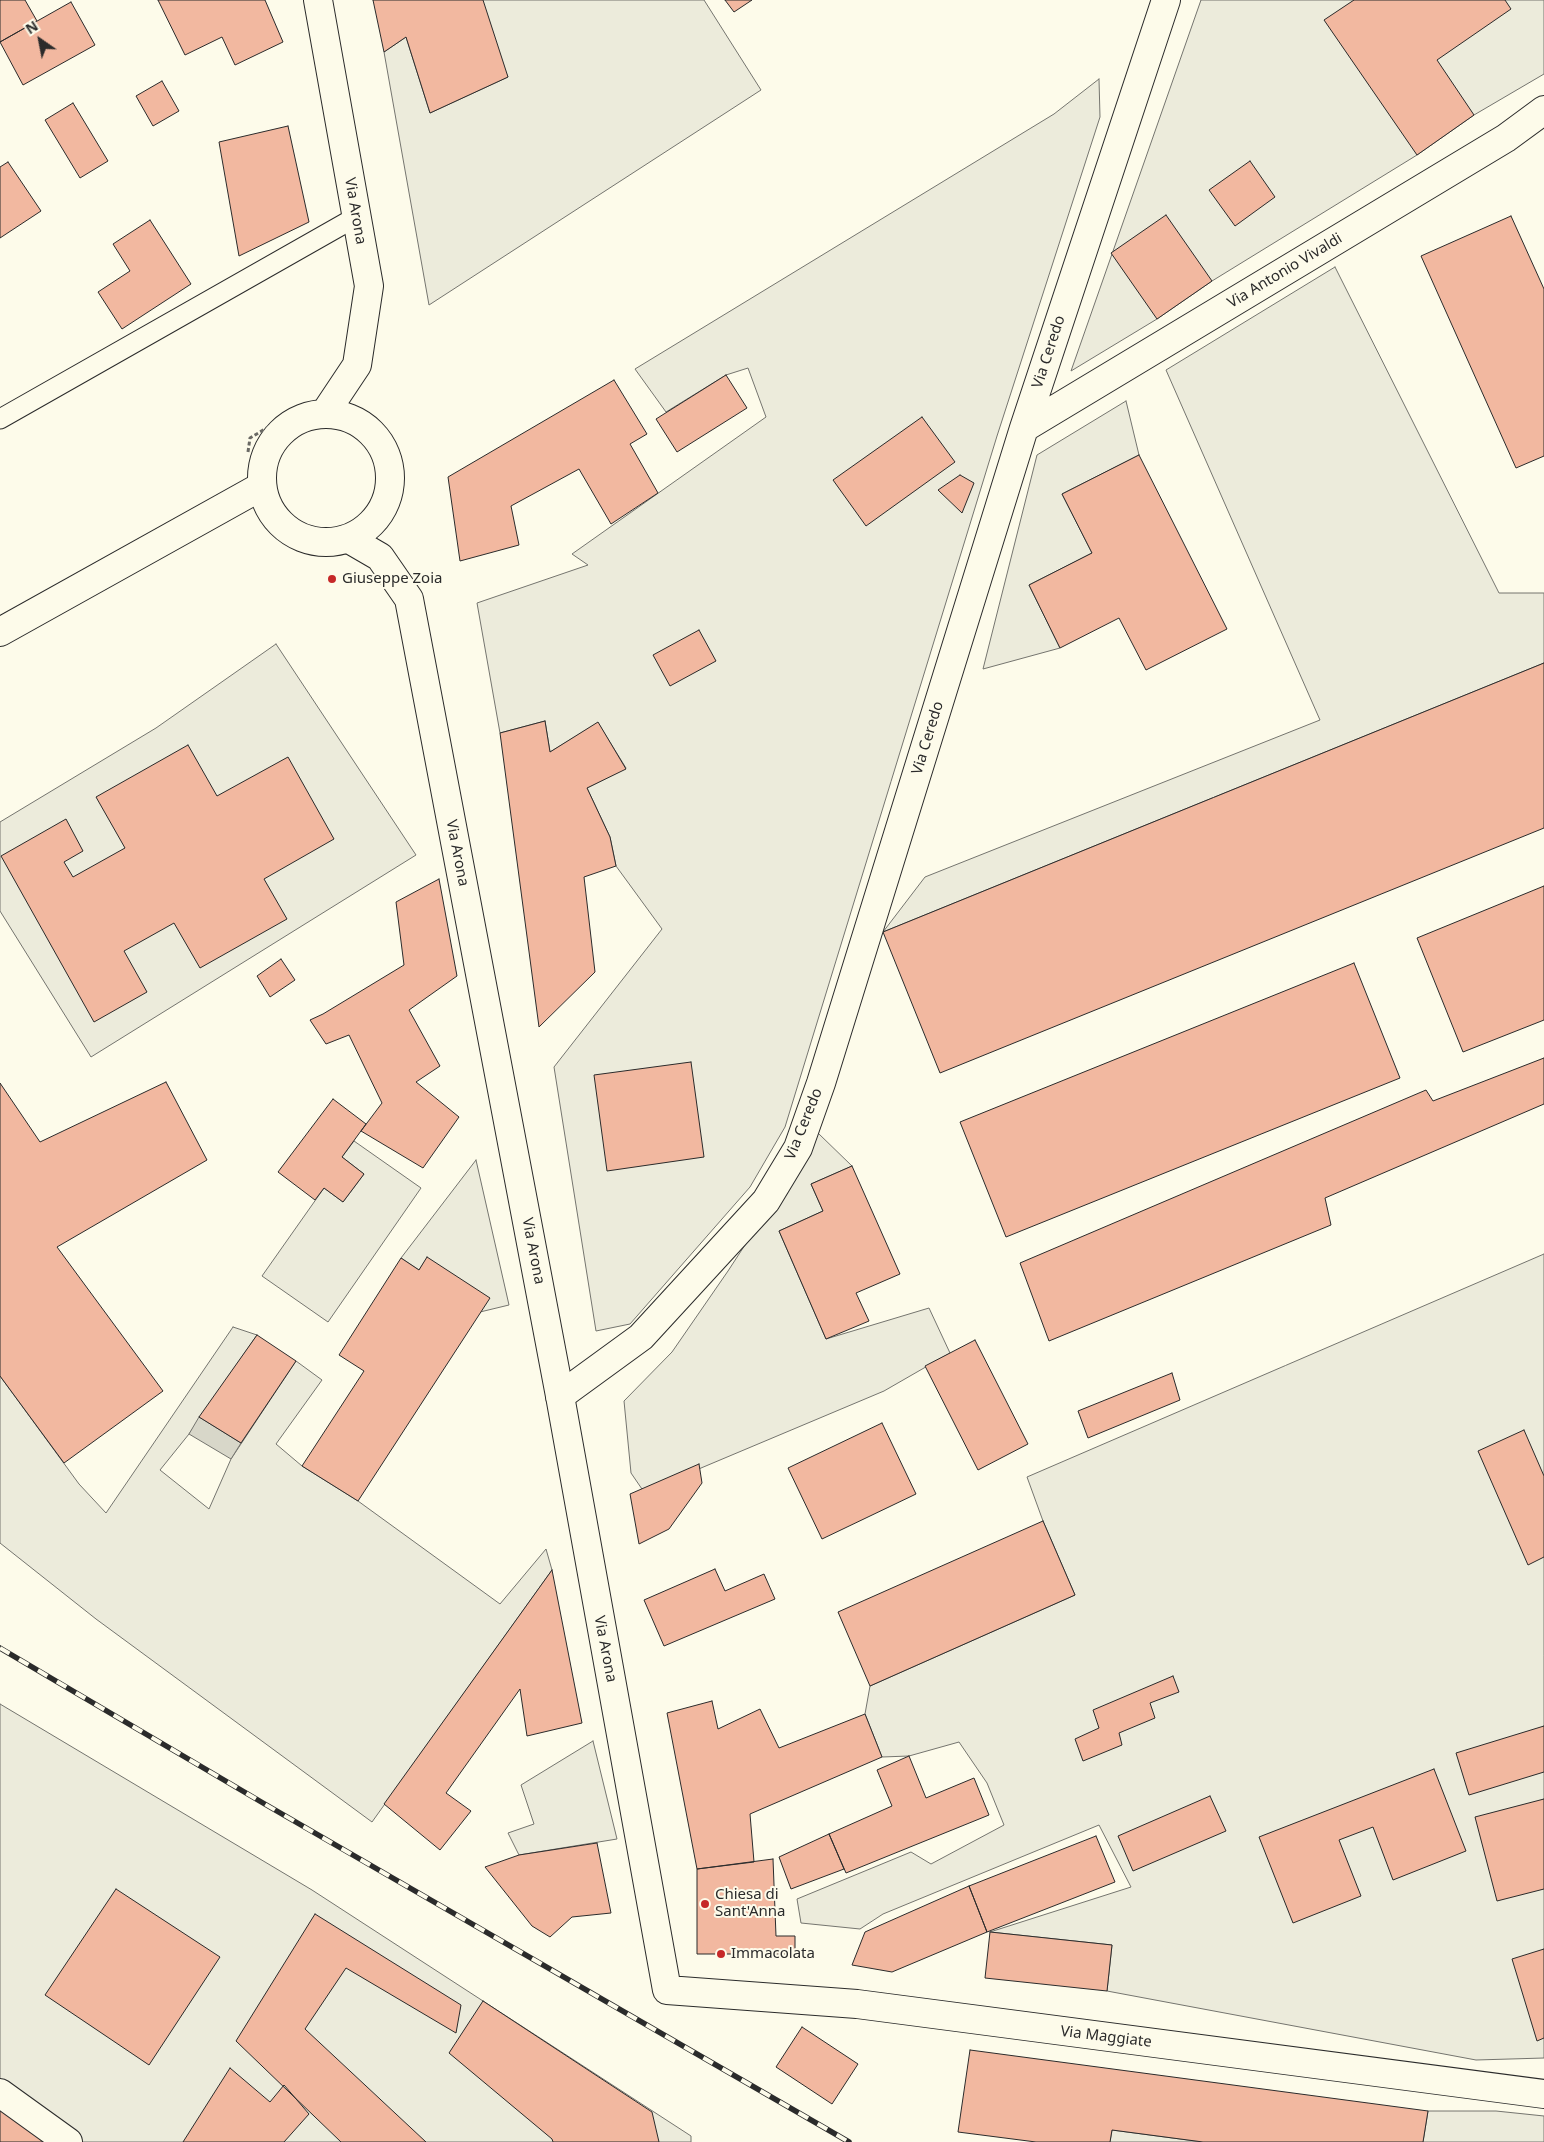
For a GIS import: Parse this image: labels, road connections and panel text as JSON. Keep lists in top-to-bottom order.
{
  "streets": {
    "main road": [
      "Via Arona",
      "Via Antonio Vivaldi",
      "Via Ceredo",
      "Via Maggiate"
    ]
  },
  "crossings": [
    ["Via Arona", "Via Ceredo"],
    ["Via Arona", "Via Maggiate"],
    ["Via Antonio Vivaldi", "Via Ceredo"]
  ],
  "places": ["Giuseppe Zoia", "Chiesa di Sant'Anna", "Immacolata"],
  "north": "top left"
}
